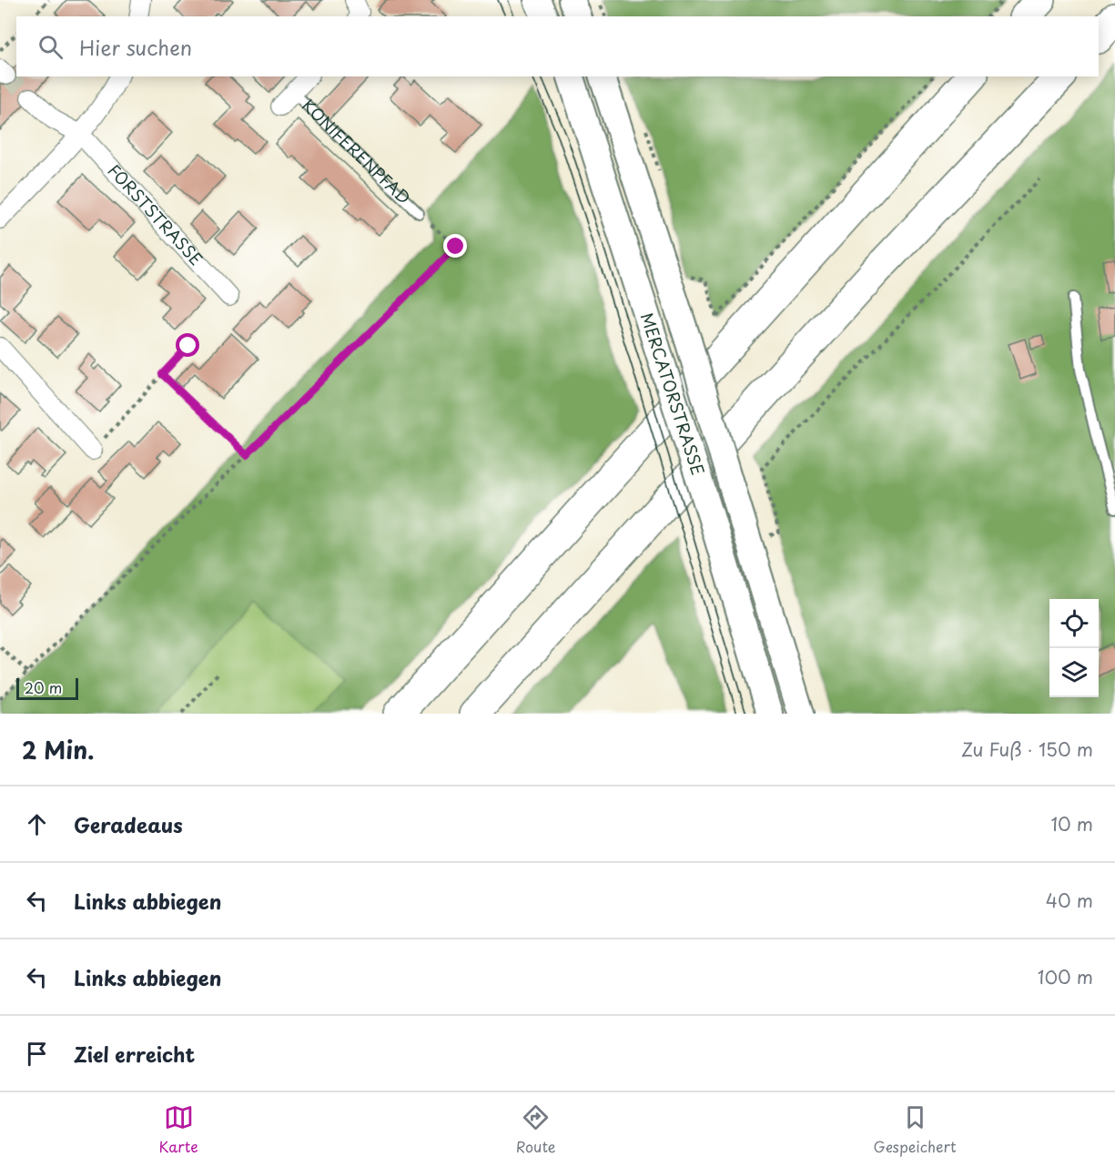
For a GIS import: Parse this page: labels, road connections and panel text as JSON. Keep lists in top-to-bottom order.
{
  "streets": {
    "main road": ["MERCATORSTRASSE"],
    "street": ["KONIFERENPFAD", "FORSTSTRASSE"]
  },
  "scale_bar": "20 m",
  "page": {
    "search": "Hier suchen",
    "scale": "20 m",
    "heading": ["2 Min.", "Zu Fuß · 150 m"],
    "list": [
      ["Geradeaus", "10 m"],
      ["Links abbiegen", "40 m"],
      ["Links abbiegen", "100 m"],
      "Ziel erreicht"
    ],
    "nav": ["Karte", "Route", "Gespeichert"]
  }
}
